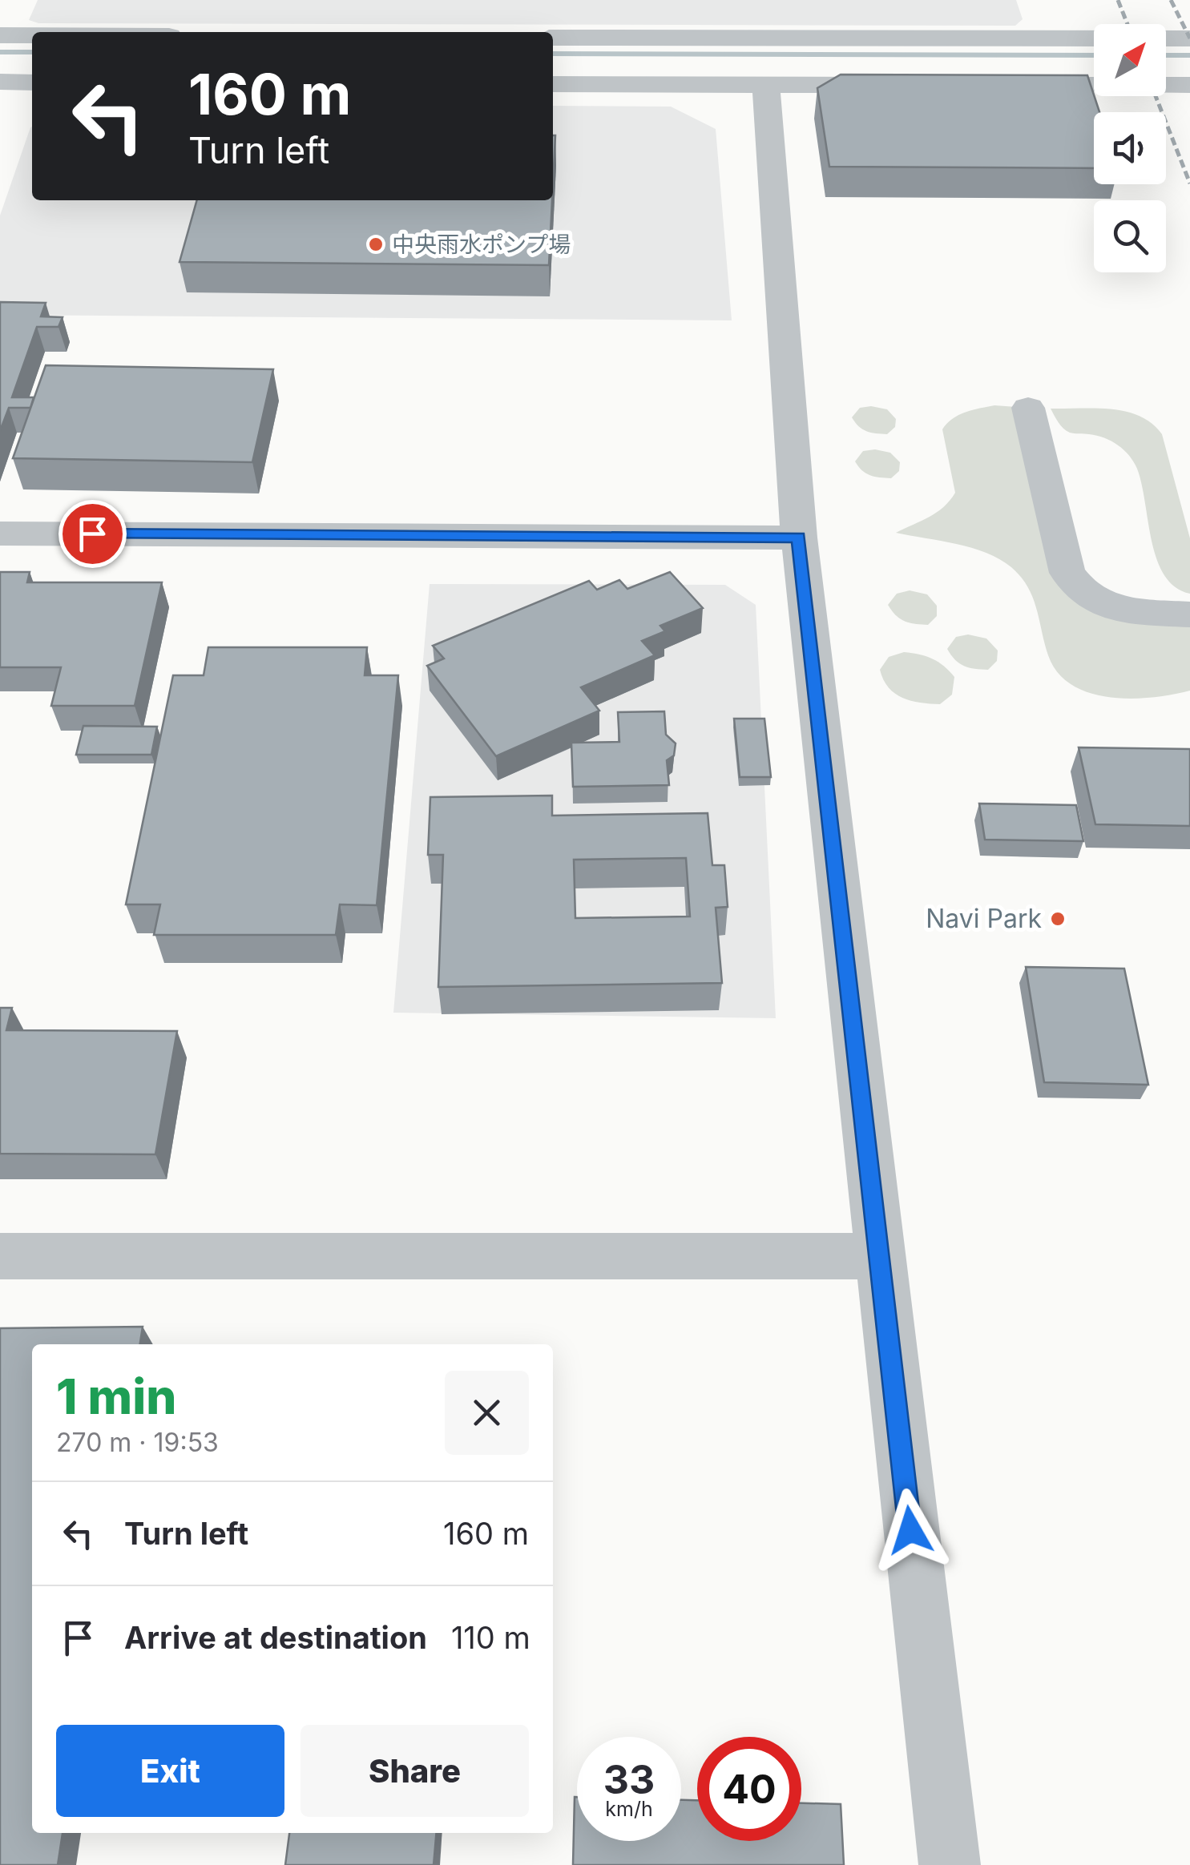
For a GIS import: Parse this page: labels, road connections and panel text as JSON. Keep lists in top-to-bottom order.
{
  "places": ["中央雨水ポンプ場", "Navi Park"],
  "north": "top right",
  "page": {
    "turn": ["160 m", "Turn left"],
    "heading": ["1 min", "270 m · 19:53"],
    "list": [
      {
        "name": "Turn left",
        "value": "160 m"
      },
      {
        "name": "Arrive at destination",
        "value": "110 m"
      }
    ],
    "buttons": ["Exit", "Share"],
    "speed": "33 km/h",
    "limit": "40"
  }
}
